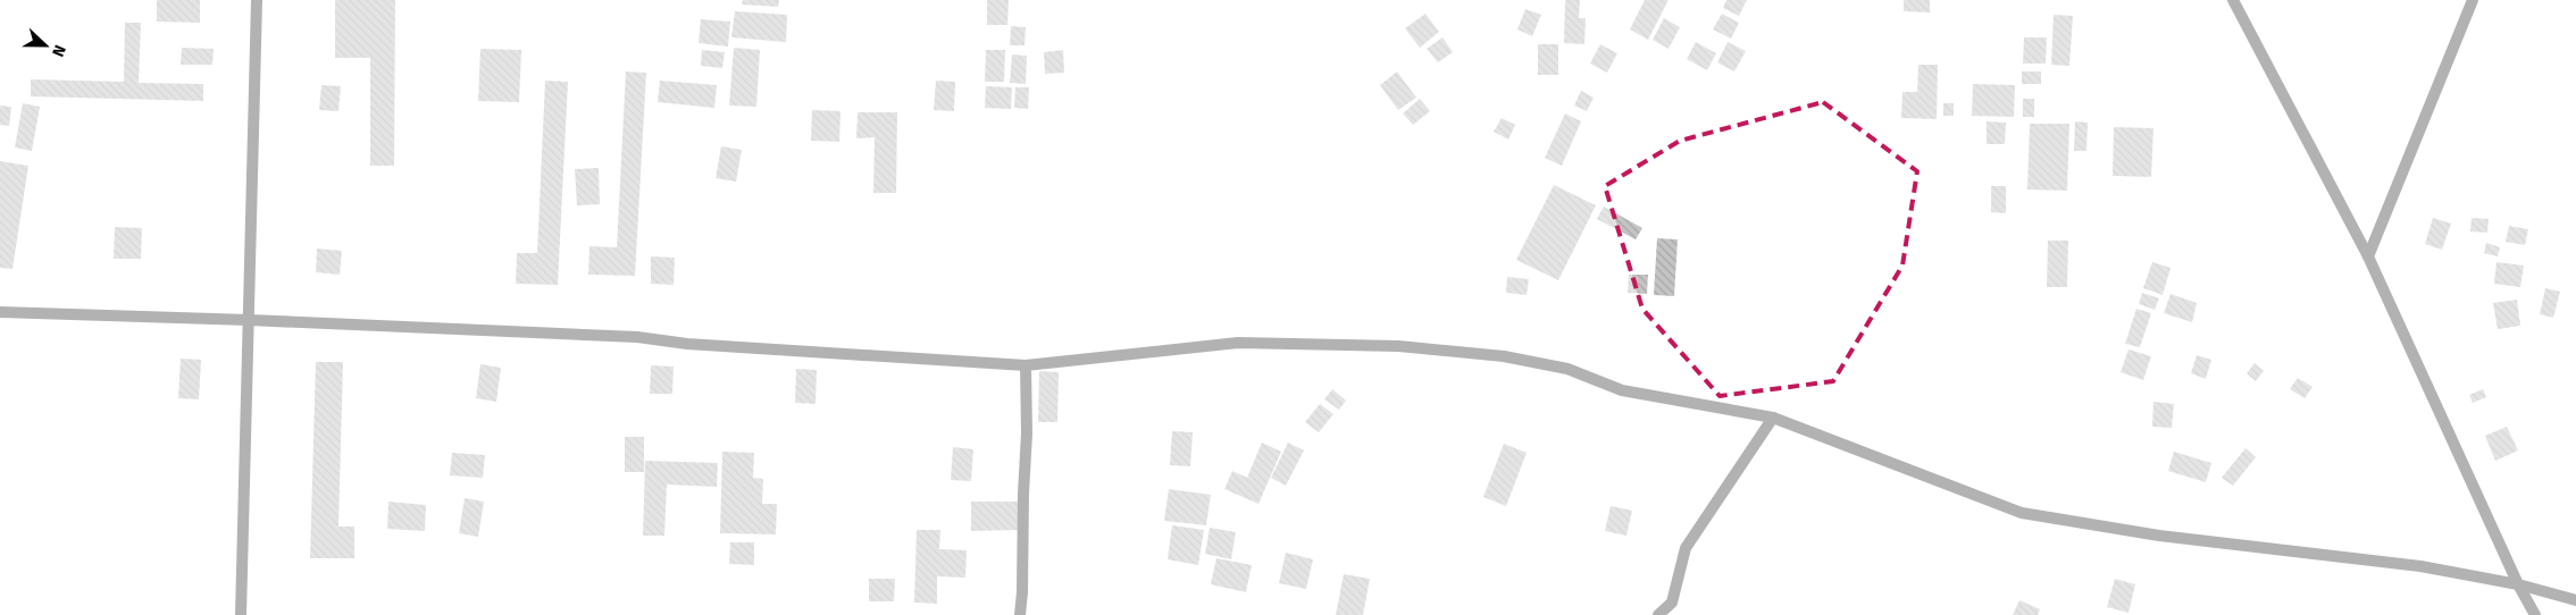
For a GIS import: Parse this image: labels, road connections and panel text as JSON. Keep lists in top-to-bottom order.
{
  "north": "right"
}
